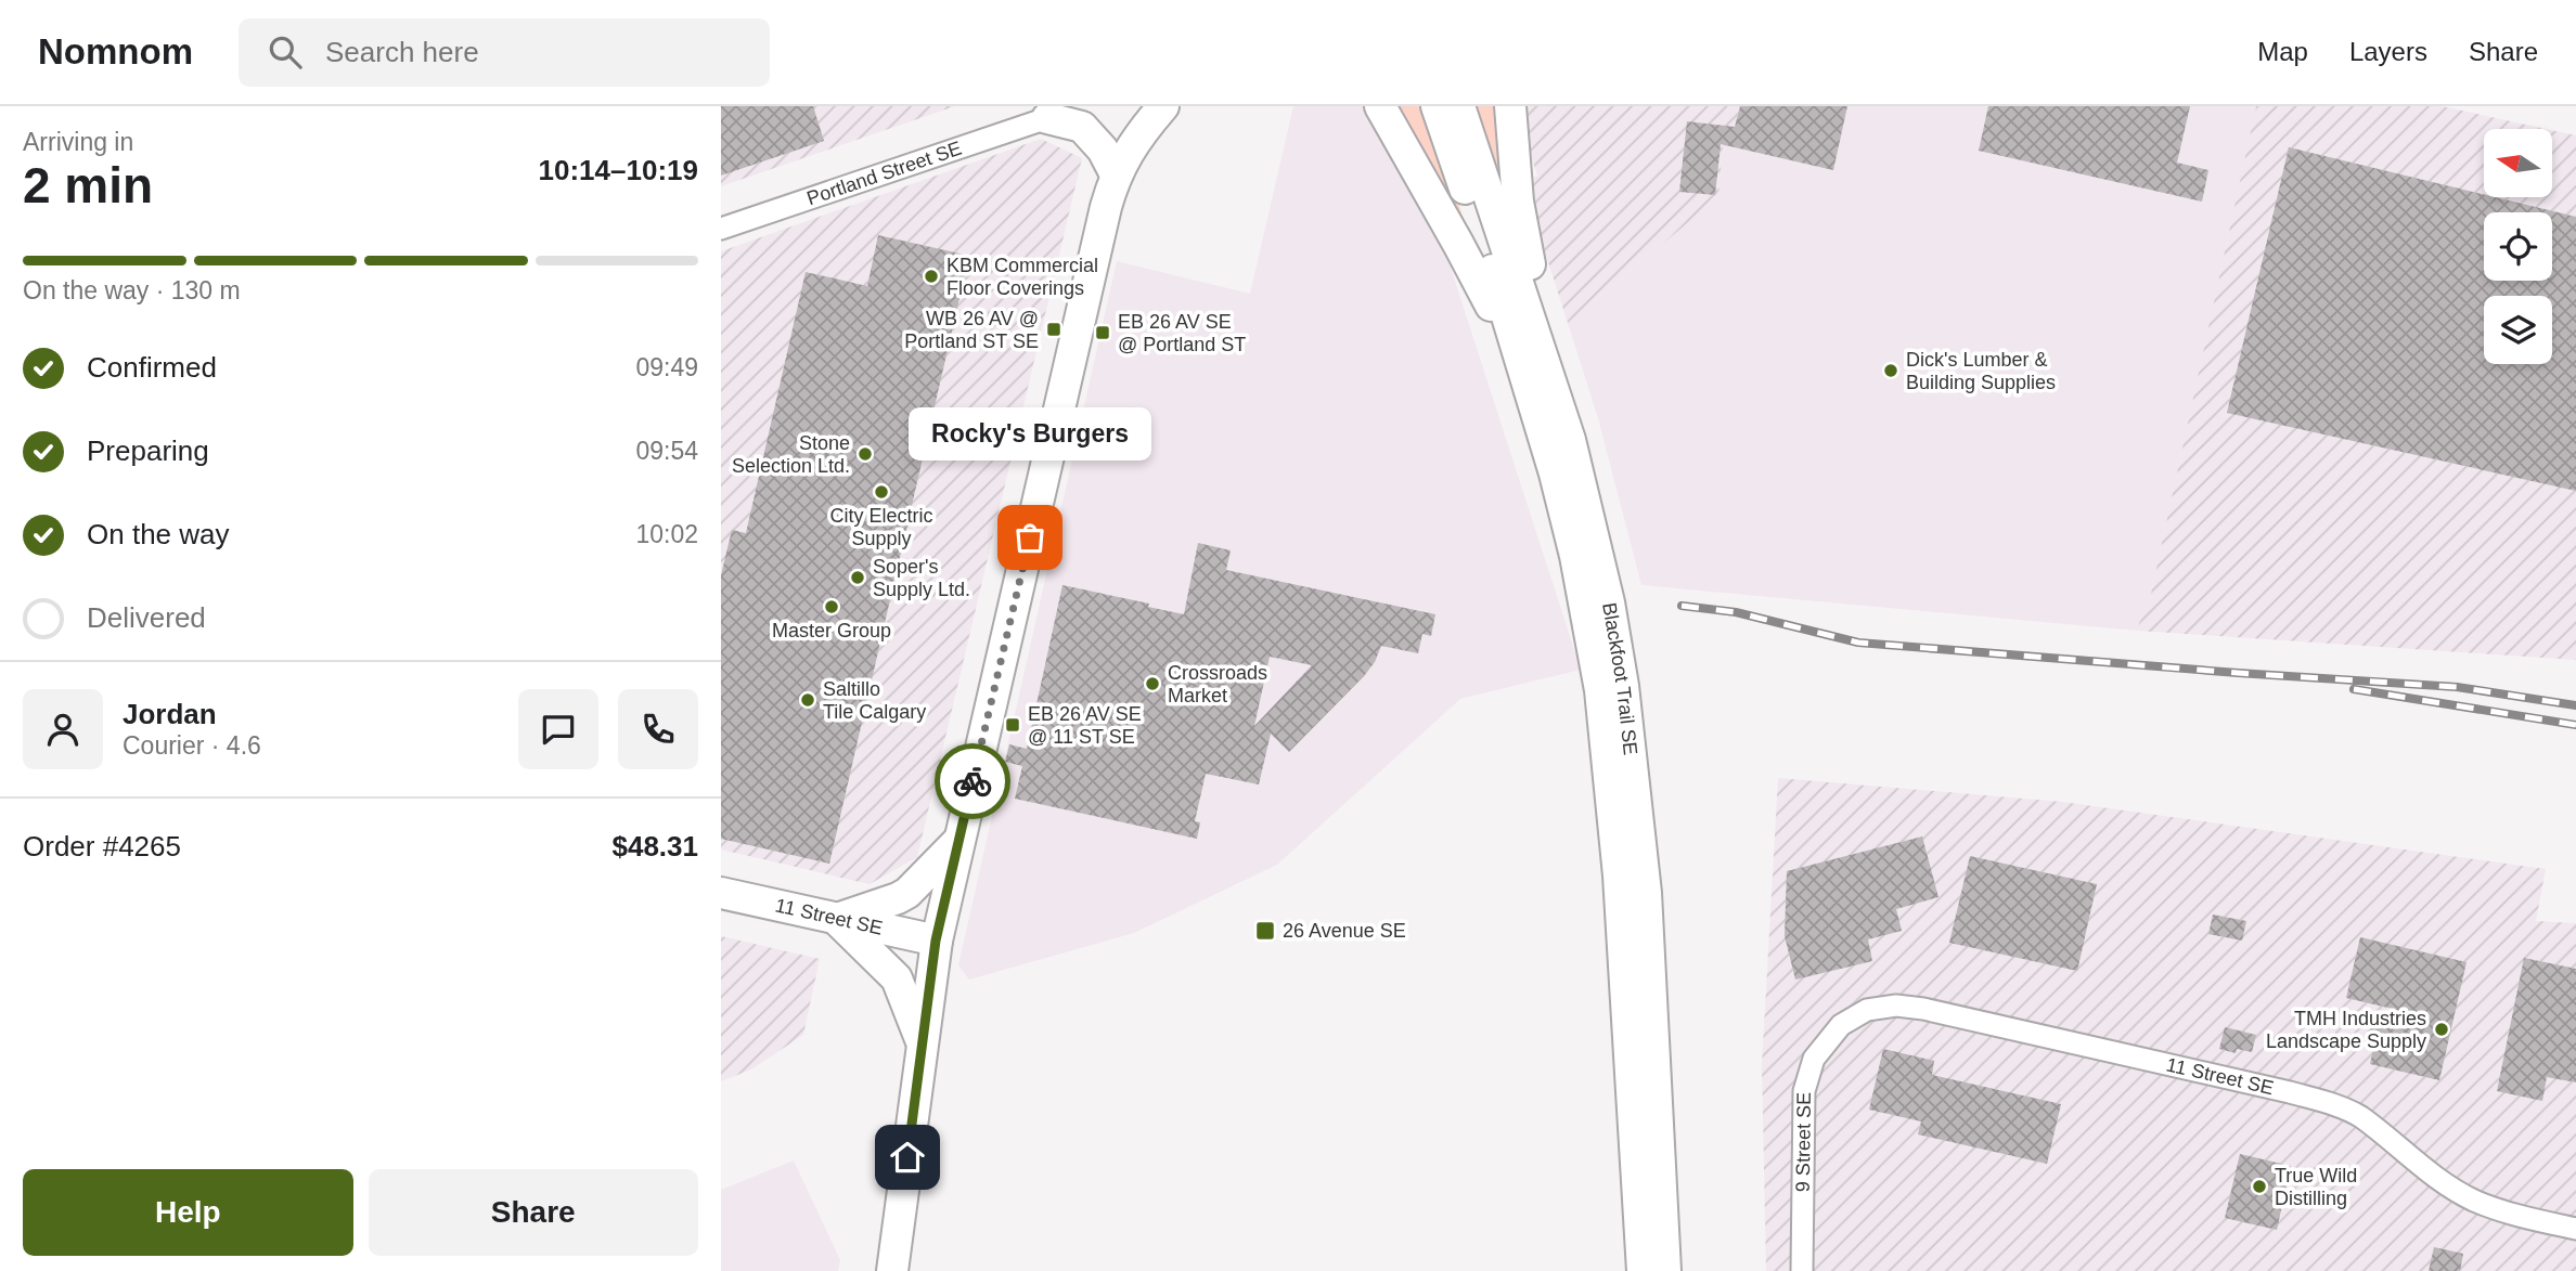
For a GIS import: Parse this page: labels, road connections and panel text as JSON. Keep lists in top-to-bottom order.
{
  "streets": {
    "main road": ["Blackfoot Trail SE", "11 Street SE"],
    "street": ["Portland Street SE", "9 Street SE"]
  },
  "crossings": [
    ["11 Street SE", "9 Street SE"]
  ],
  "places": {
    "other": [
      "KBM Commercial Floor Coverings",
      "Dick's Lumber & Building Supplies",
      "Stone Selection Ltd.",
      "City Electric Supply",
      "Rocky's Burgers",
      "Soper's Supply Ltd.",
      "Master Group",
      "Crossroads Market",
      "Saltillo Tile Calgary",
      "TMH Industries Landscape Supply",
      "True Wild Distilling"
    ],
    "transit": [
      "WB 26 AV @ Portland ST SE",
      "EB 26 AV SE @ Portland ST",
      "EB 26 AV SE @ 11 ST SE",
      "26 Avenue SE"
    ]
  },
  "north": "left",
  "page": {
    "header": "Nomnom",
    "search": "Search here",
    "nav": ["Map", "Layers", "Share"],
    "heading": ["2 min", "Arriving in", "10:14–10:19"],
    "panel": [
      "Jordan",
      "Courier · 4.6",
      "Order #4265",
      "$48.31"
    ],
    "bar": "On the way · 130 m",
    "list": [
      ["Confirmed", "09:49"],
      ["Preparing", "09:54"],
      ["On the way", "10:02"],
      "Delivered"
    ],
    "bubble": "Rocky's Burgers",
    "buttons": ["Help", "Share"]
  }
}
